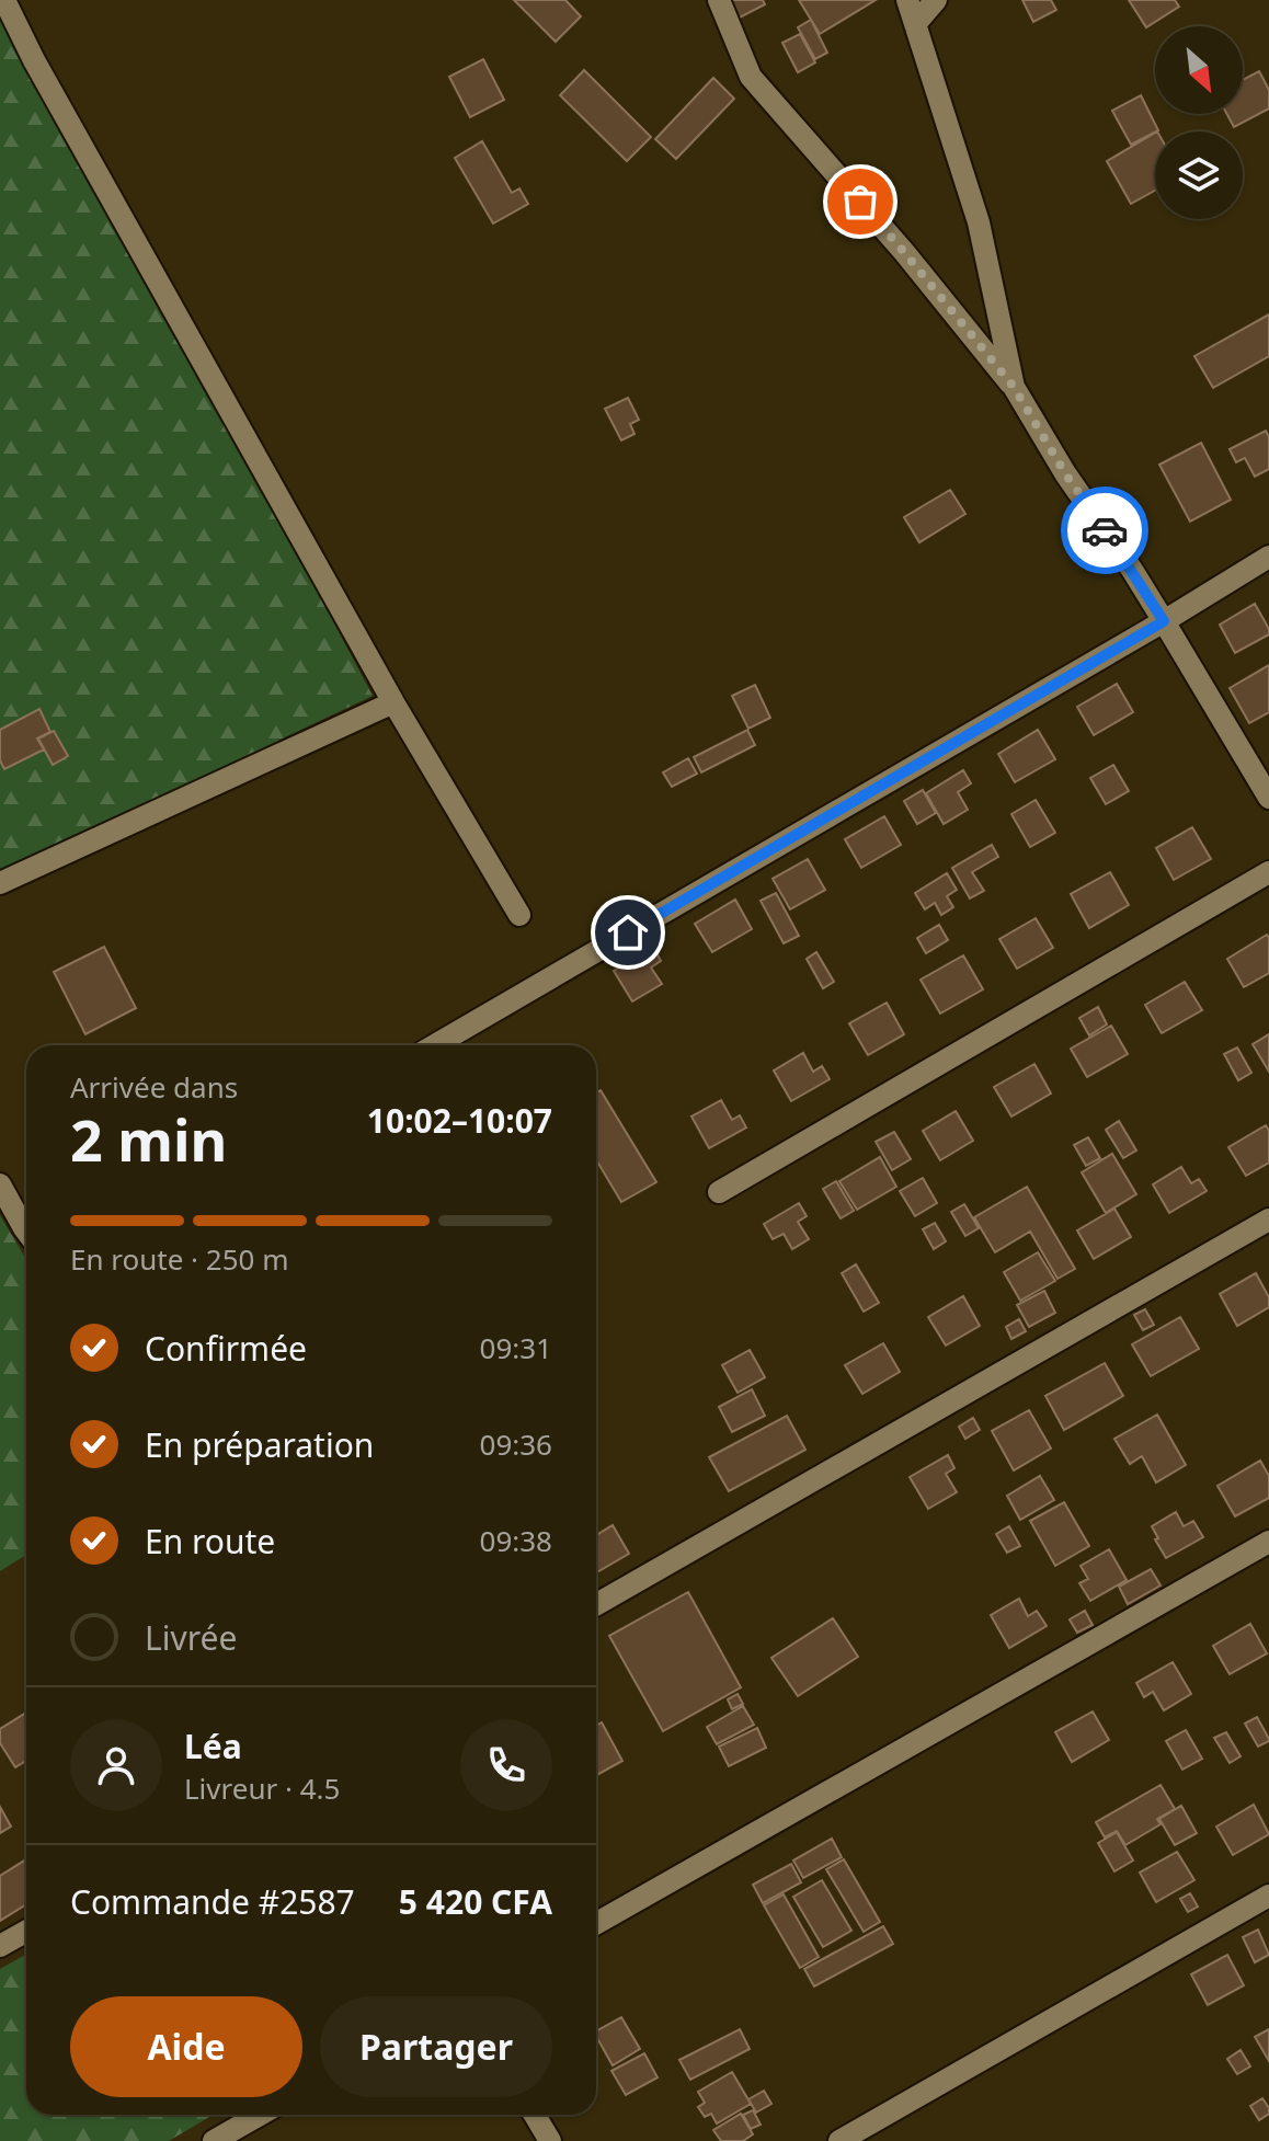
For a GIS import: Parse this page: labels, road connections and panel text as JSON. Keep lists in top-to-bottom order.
{
  "north": "bottom right",
  "page": {
    "heading": ["2 min", "Arrivée dans", "10:02–10:07"],
    "panel": [
      "Léa",
      "Livreur · 4.5",
      "Commande #2587",
      "5 420 CFA"
    ],
    "bar": "En route · 250 m",
    "list": [
      ["Confirmée", "09:31"],
      ["En préparation", "09:36"],
      ["En route", "09:38"],
      "Livrée"
    ],
    "buttons": ["Aide", "Partager"]
  }
}
